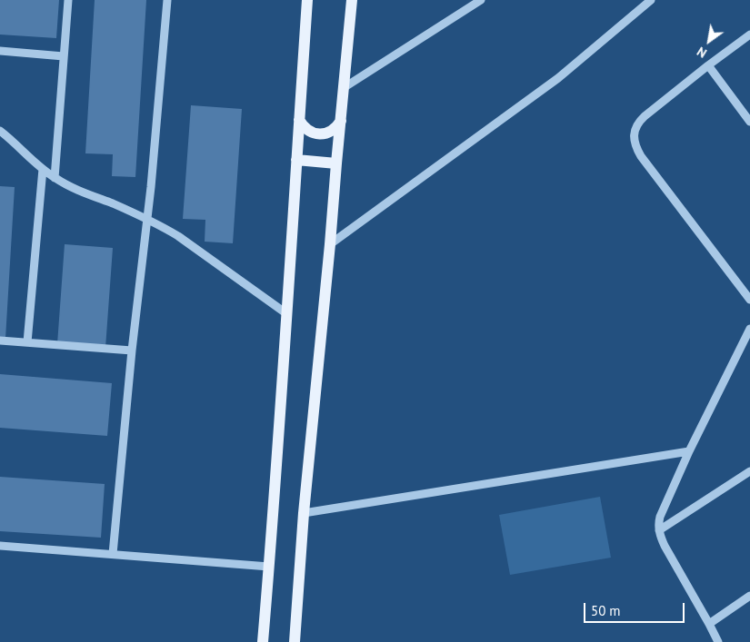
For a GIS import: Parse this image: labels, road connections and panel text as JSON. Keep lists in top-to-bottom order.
{
  "scale_bar": "50 m",
  "north": "bottom left"
}
